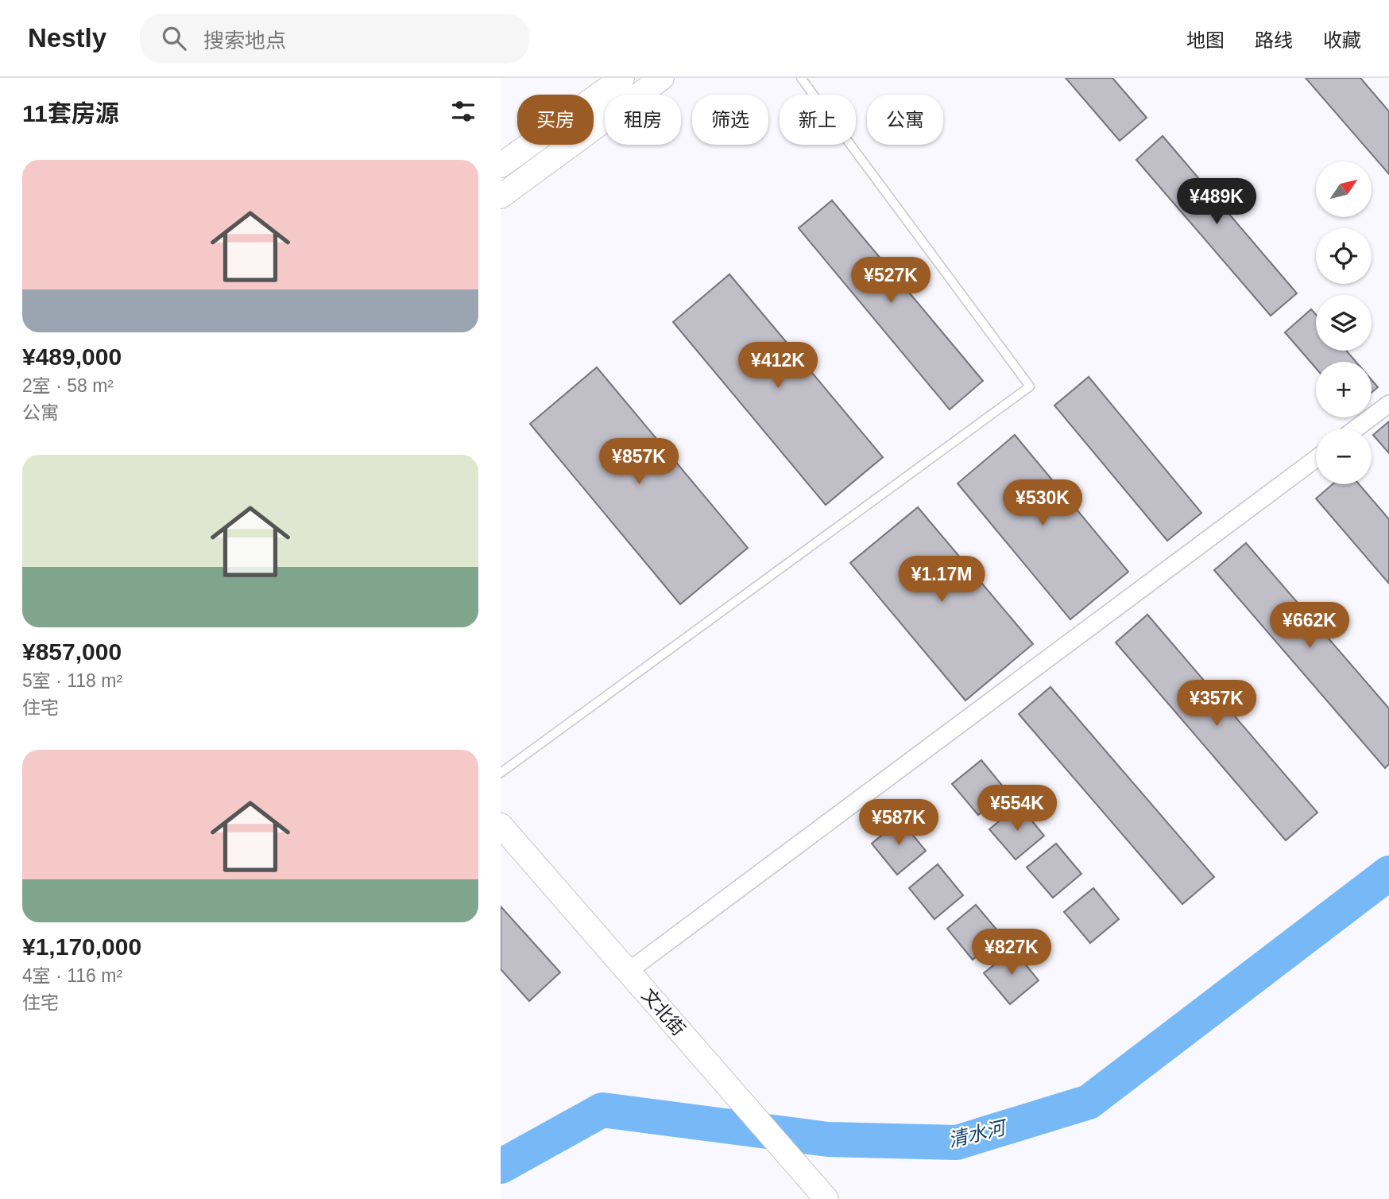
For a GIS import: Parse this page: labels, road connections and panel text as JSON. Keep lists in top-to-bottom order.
{
  "streets": {
    "street": ["文北街"]
  },
  "water": ["清水河"],
  "north": "top right",
  "page": {
    "header": "Nestly",
    "search": "搜索地点",
    "nav": ["地图", "路线", "收藏"],
    "heading": "11套房源",
    "chip": [
      "买房",
      "租房",
      "筛选",
      "新上",
      "公寓"
    ],
    "list": [
      {
        "name": "¥489,000",
        "note": "2室 · 58 m² · 公寓"
      },
      {
        "name": "¥857,000",
        "note": "5室 · 118 m² · 住宅"
      },
      {
        "name": "¥1,170,000",
        "note": "4室 · 116 m² · 住宅"
      }
    ],
    "map_buttons": ["+", "−"],
    "price": [
      "¥489K",
      "¥527K",
      "¥412K",
      "¥857K",
      "¥530K",
      "¥1.17M",
      "¥662K",
      "¥357K",
      "¥554K",
      "¥587K",
      "¥827K"
    ]
  }
}
